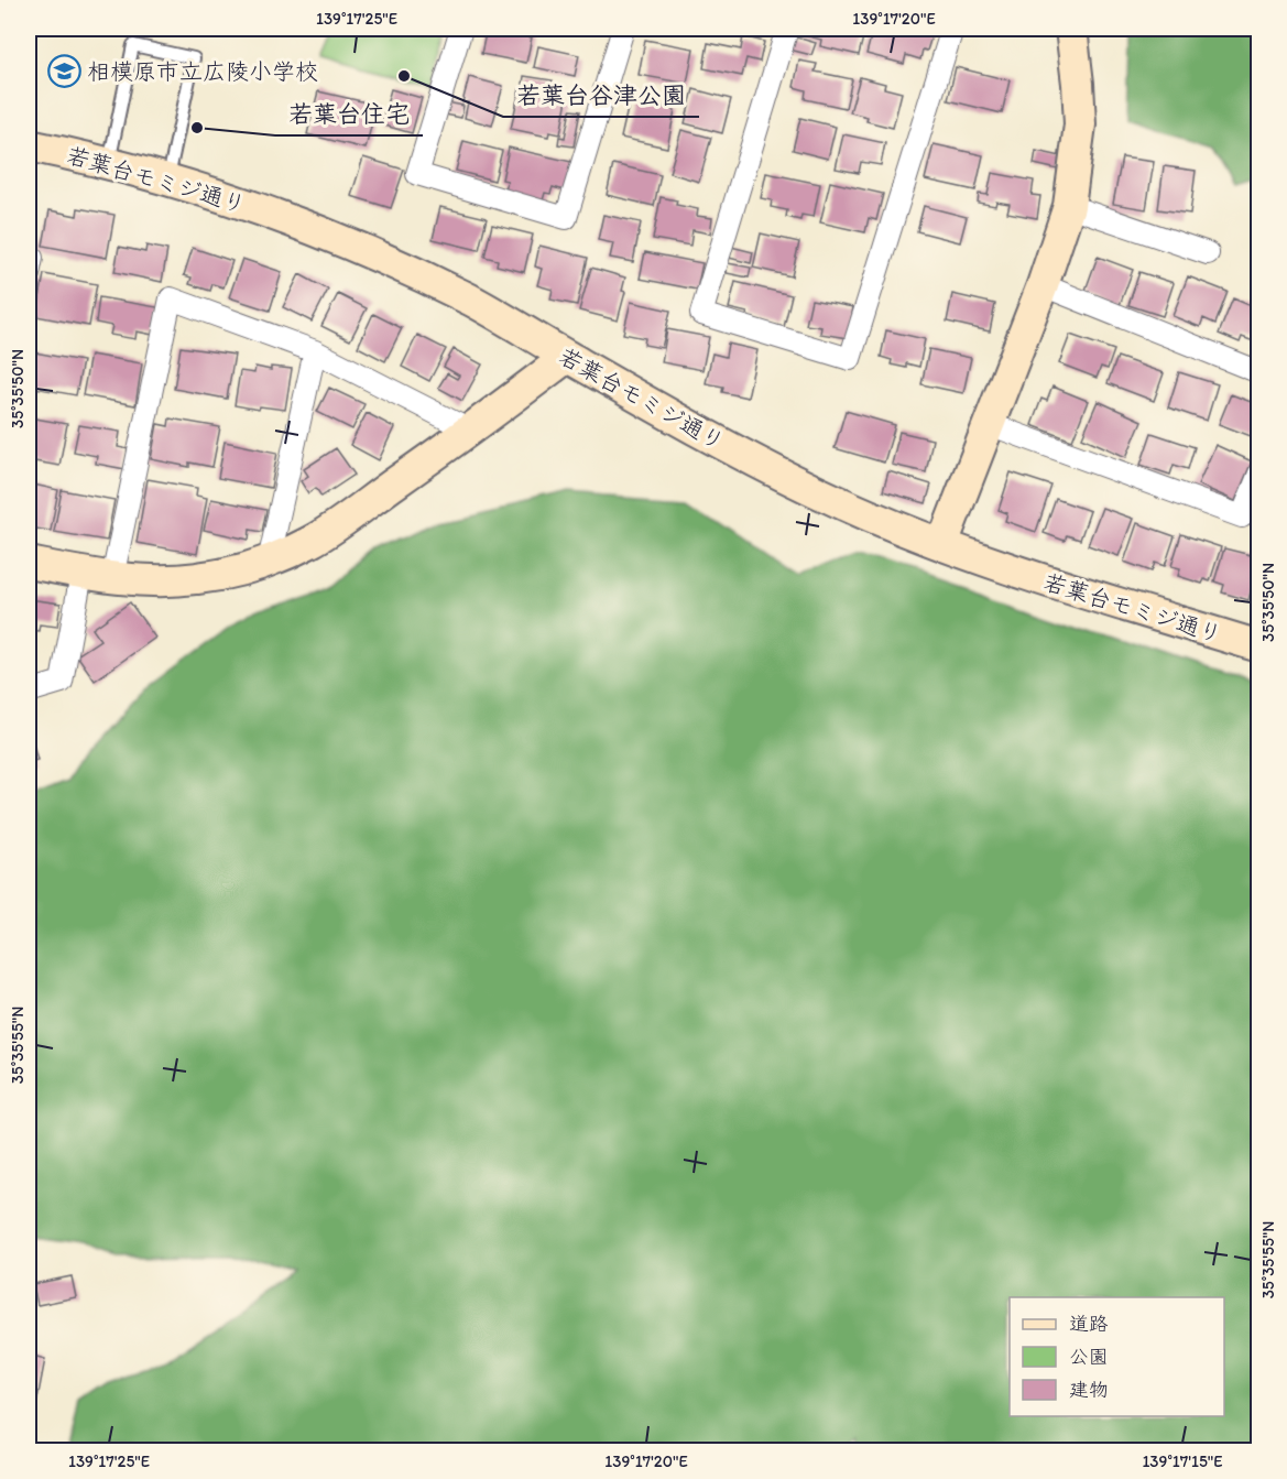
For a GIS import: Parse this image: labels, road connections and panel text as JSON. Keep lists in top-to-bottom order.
{
  "streets": {
    "street": ["若葉台モミジ通り"]
  },
  "places": {
    "school or university": ["相模原市立広陵小学校"],
    "other": ["若葉台谷津公園", "若葉台住宅"]
  },
  "legend": ["道路", "公園", "建物"],
  "coordinates": [
    "139°17'25\"E",
    "139°17'20\"E",
    "35°35'50\"N",
    "35°35'55\"N",
    "139°17'15\"E"
  ]
}
